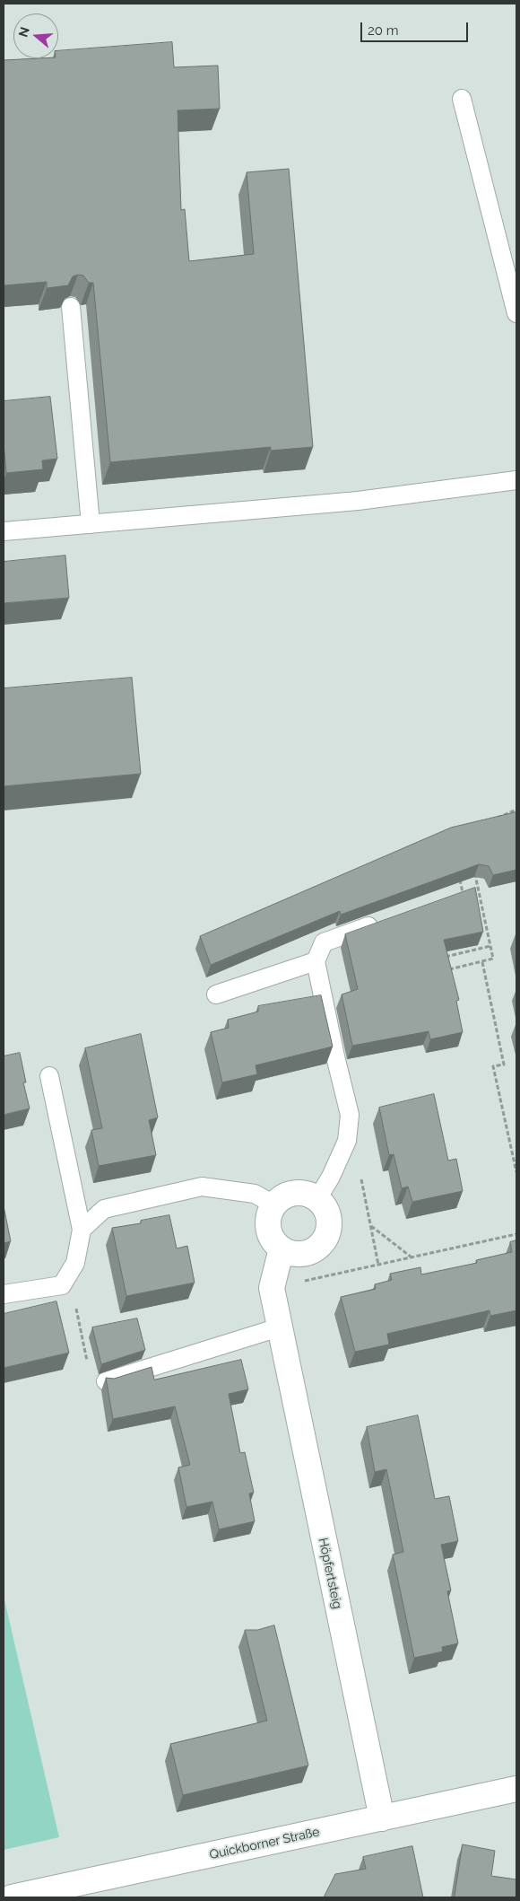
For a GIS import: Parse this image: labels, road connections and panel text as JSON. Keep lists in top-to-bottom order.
{
  "streets": {
    "street": ["Höpfertsteig", "Quickborner Straße"]
  },
  "crossings": [
    ["Höpfertsteig", "Quickborner Straße"]
  ],
  "scale_bar": "20 m",
  "north": "left"
}
